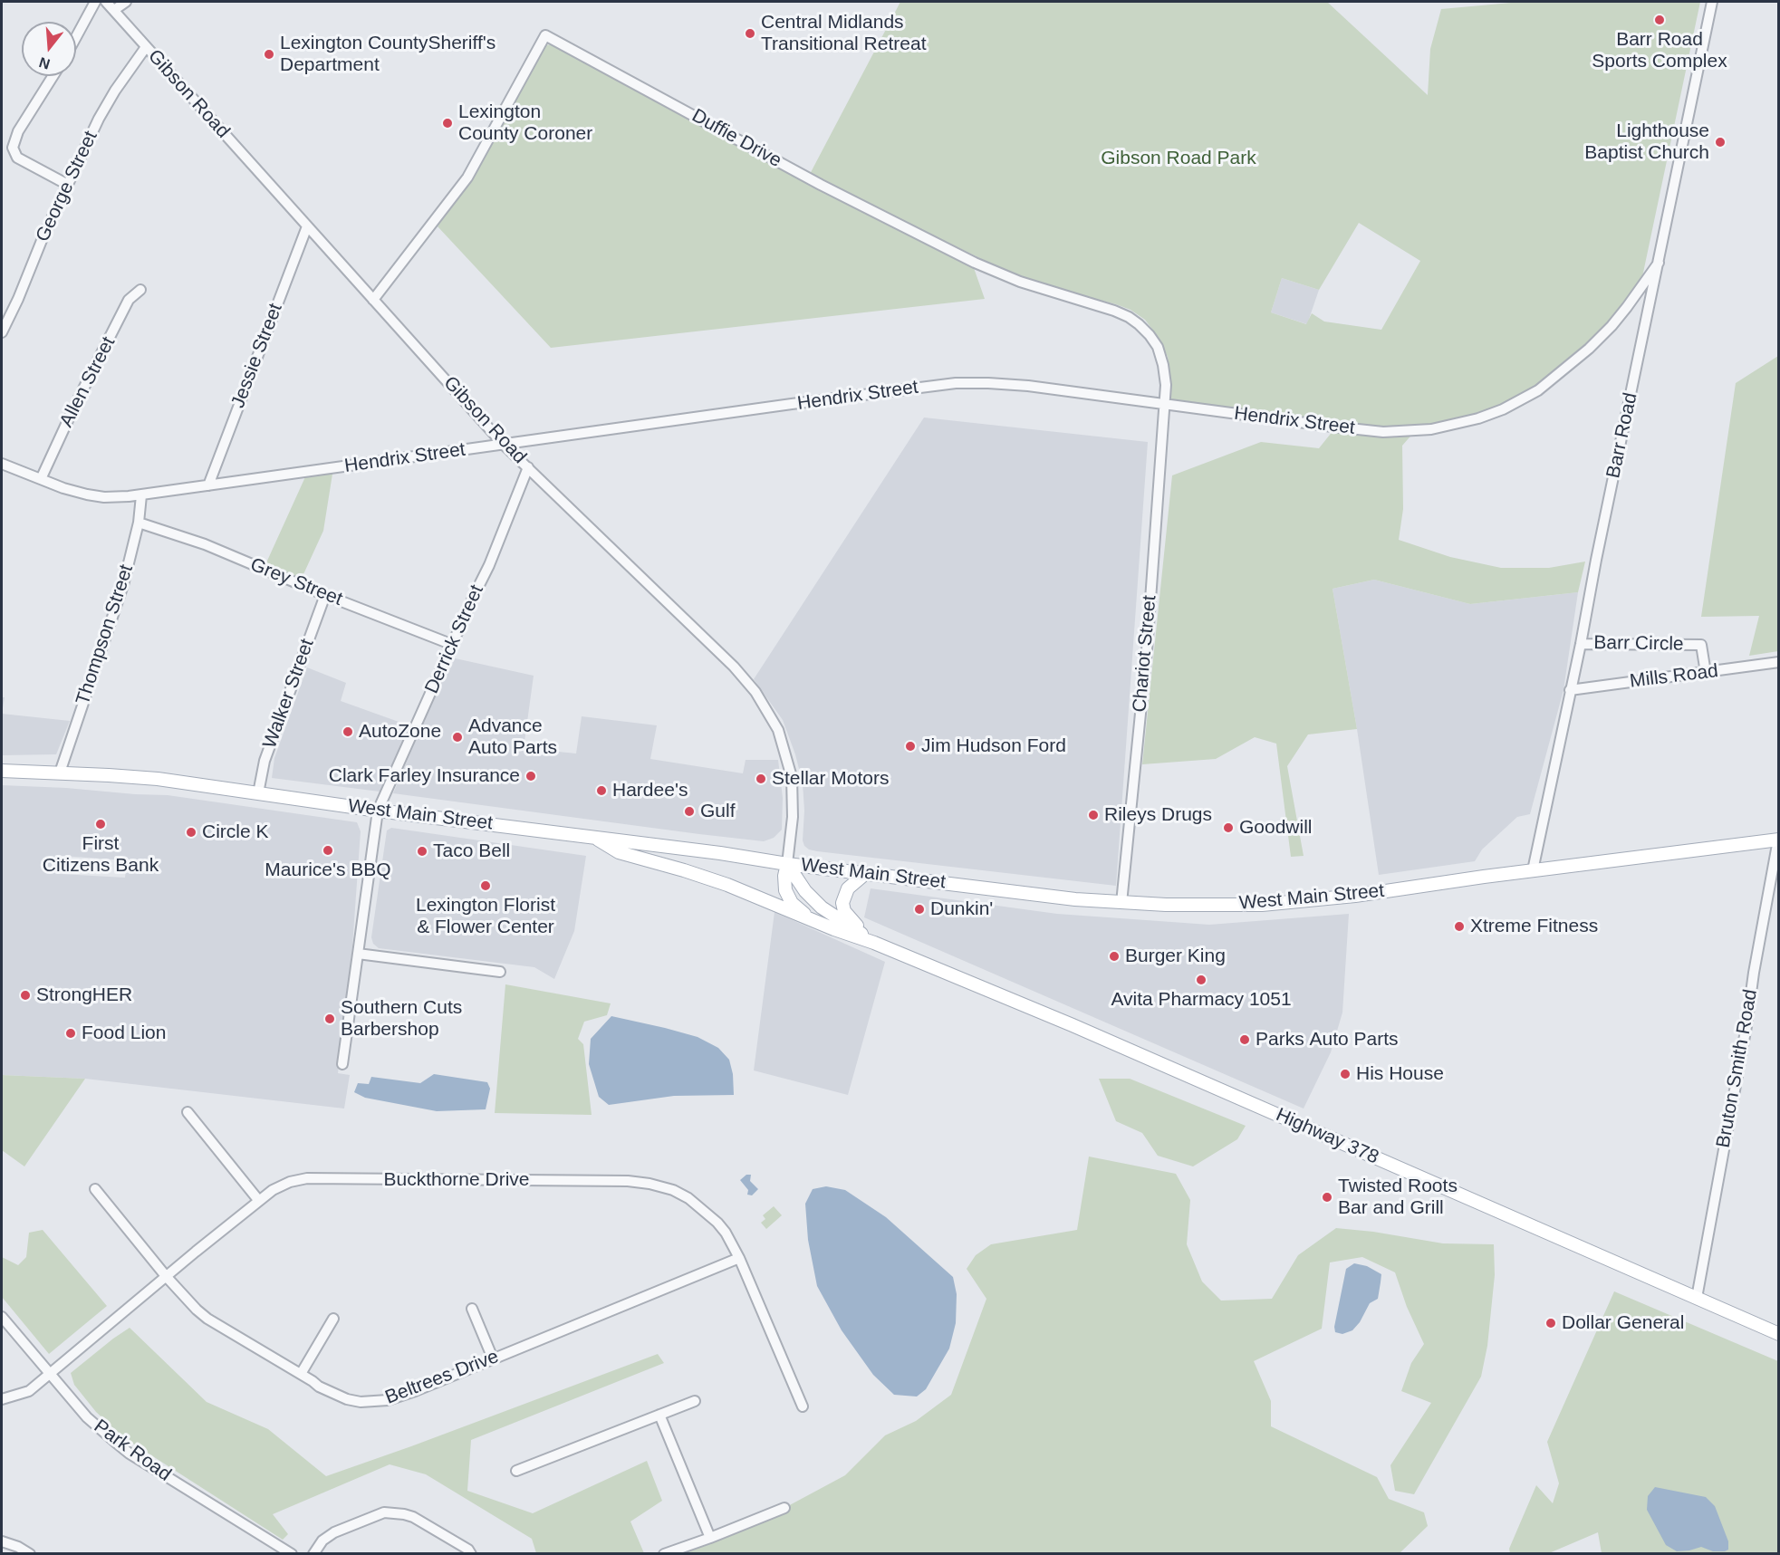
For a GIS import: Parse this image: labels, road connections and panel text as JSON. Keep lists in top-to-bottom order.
{
  "streets": {
    "main road": ["West Main Street", "Highway 378"],
    "street": [
      "Gibson Road",
      "Duffie Drive",
      "George Street",
      "Jessie Street",
      "Allen Street",
      "Hendrix Street",
      "Barr Road",
      "Grey Street",
      "Thompson Street",
      "Derrick Street",
      "Barr Circle",
      "Chariot Street",
      "Mills Road",
      "Walker Street",
      "Bruton Smith Road",
      "Buckthorne Drive",
      "Beltrees Drive",
      "Park Road"
    ]
  },
  "crossings": [
    ["Gibson Road", "Duffie Drive"],
    ["Gibson Road", "George Street"],
    ["Gibson Road", "Jessie Street"],
    ["Gibson Road", "Hendrix Street"],
    ["Gibson Road", "Derrick Street"],
    ["Gibson Road", "West Main Street"],
    ["Duffie Drive", "Hendrix Street"],
    ["Duffie Drive", "Chariot Street"],
    ["Jessie Street", "Hendrix Street"],
    ["Allen Street", "Hendrix Street"],
    ["Hendrix Street", "Barr Road"],
    ["Hendrix Street", "Thompson Street"],
    ["Hendrix Street", "Chariot Street"],
    ["Barr Road", "Barr Circle"],
    ["Barr Road", "Mills Road"],
    ["Barr Road", "West Main Street"],
    ["Grey Street", "Thompson Street"],
    ["Grey Street", "Derrick Street"],
    ["Grey Street", "Walker Street"],
    ["Thompson Street", "West Main Street"],
    ["Derrick Street", "West Main Street"],
    ["Barr Circle", "Mills Road"],
    ["Chariot Street", "West Main Street"],
    ["Walker Street", "West Main Street"],
    ["West Main Street", "Bruton Smith Road"],
    ["Bruton Smith Road", "Highway 378"],
    ["Buckthorne Drive", "Beltrees Drive"],
    ["Buckthorne Drive", "Park Road"]
  ],
  "parks": ["Gibson Road Park"],
  "places": [
    "Barr Road Sports Complex",
    "Central Midlands Transitional Retreat",
    "Lexington CountySheriff's Department",
    "Lexington County Coroner",
    "Lighthouse Baptist Church",
    "AutoZone",
    "Advance Auto Parts",
    "Jim Hudson Ford",
    "Clark Farley Insurance",
    "Stellar Motors",
    "Hardee's",
    "Gulf",
    "Rileys Drugs",
    "First Citizens Bank",
    "Goodwill",
    "Circle K",
    "Maurice's BBQ",
    "Taco Bell",
    "Lexington Florist & Flower Center",
    "Dunkin'",
    "Xtreme Fitness",
    "Burger King",
    "Avita Pharmacy 1051",
    "StrongHER",
    "Southern Cuts Barbershop",
    "Food Lion",
    "Parks Auto Parts",
    "His House",
    "Twisted Roots Bar and Grill",
    "Dollar General"
  ],
  "north": "bottom"
}
